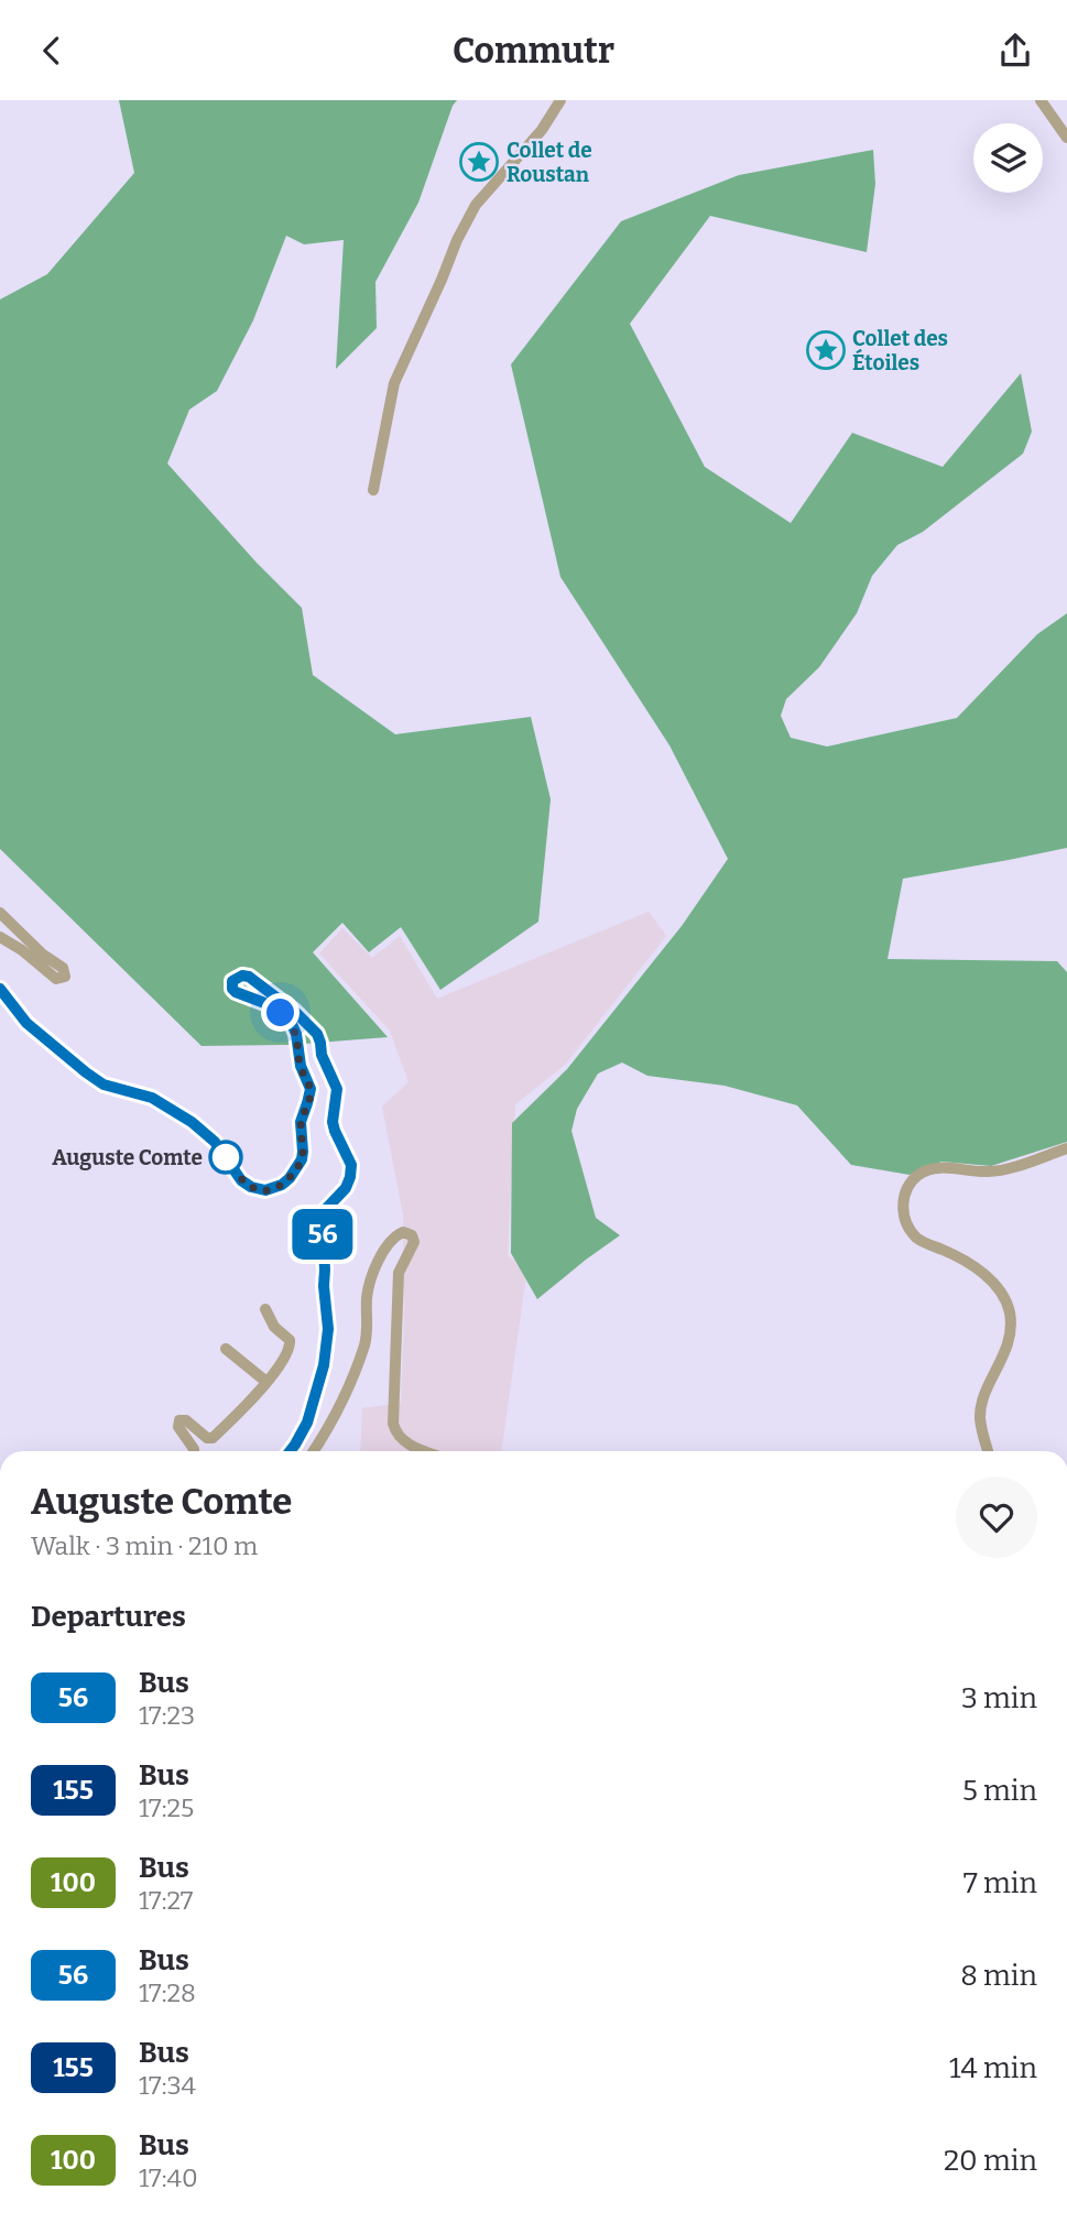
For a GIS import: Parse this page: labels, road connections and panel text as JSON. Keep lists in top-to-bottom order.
{
  "places": {
    "place": ["Collet de Roustan", "Collet des Étoiles"],
    "other": ["Auguste Comte"]
  },
  "lines": ["bus line 56"],
  "page": {
    "header": "Commutr",
    "on_map": "56",
    "heading": [
      ["Auguste Comte", "Walk · 3 min · 210 m"],
      "Departures"
    ],
    "list": [
      {
        "mark": "56",
        "name": "Bus",
        "note": "17:23",
        "value": "3 min"
      },
      {
        "mark": "155",
        "name": "Bus",
        "note": "17:25",
        "value": "5 min"
      },
      {
        "mark": "100",
        "name": "Bus",
        "note": "17:27",
        "value": "7 min"
      },
      {
        "mark": "56",
        "name": "Bus",
        "note": "17:28",
        "value": "8 min"
      },
      {
        "mark": "155",
        "name": "Bus",
        "note": "17:34",
        "value": "14 min"
      },
      {
        "mark": "100",
        "name": "Bus",
        "note": "17:40",
        "value": "20 min"
      }
    ]
  }
}
